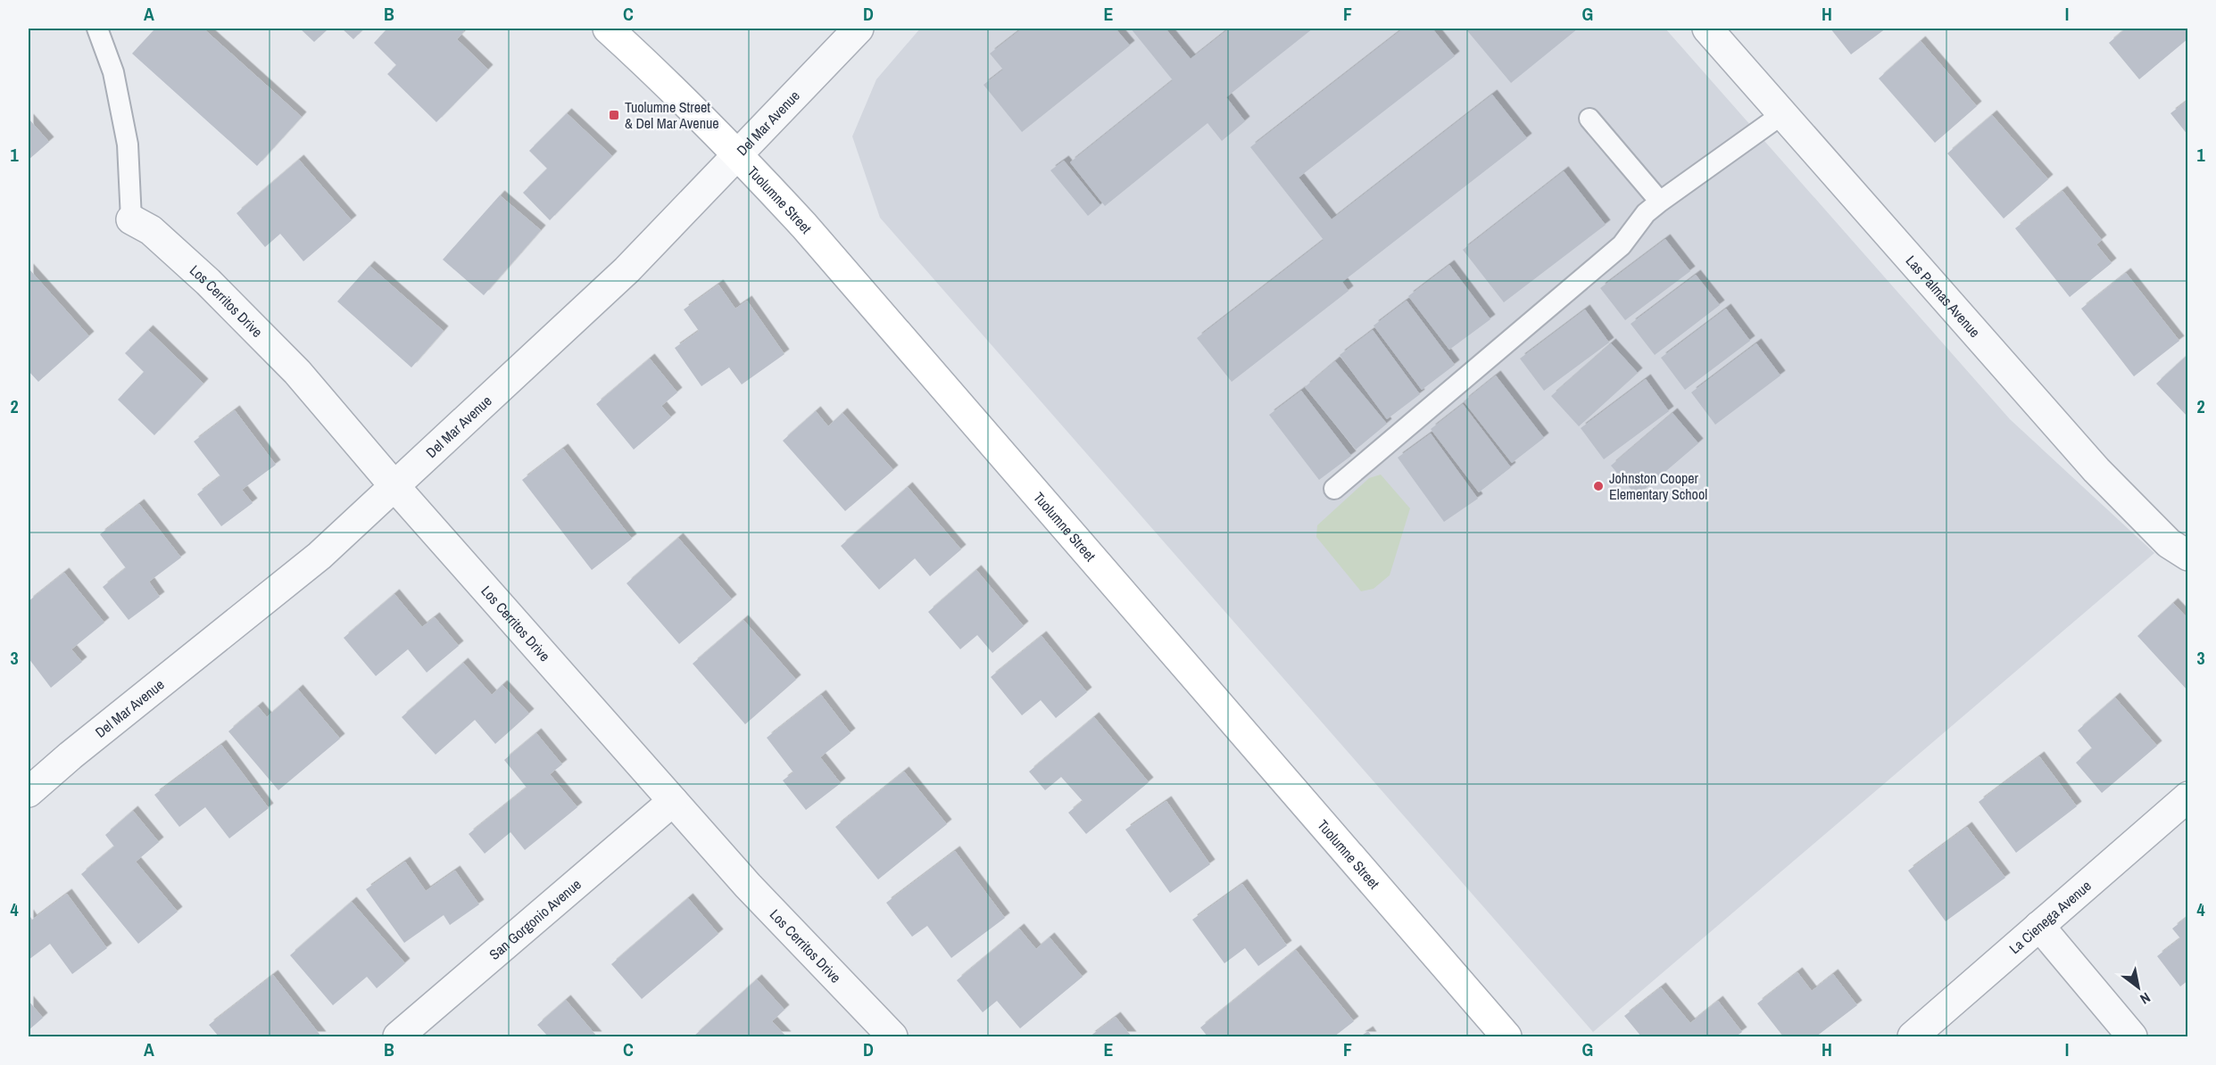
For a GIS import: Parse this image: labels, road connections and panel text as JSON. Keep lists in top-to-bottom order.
{
  "streets": {
    "main road": ["Tuolumne Street"],
    "street": [
      "Del Mar Avenue",
      "Las Palmas Avenue",
      "Los Cerritos Drive",
      "La Cienega Avenue",
      "San Gorgonio Avenue"
    ]
  },
  "crossings": [
    ["Del Mar Avenue", "Tuolumne Street"],
    ["Del Mar Avenue", "Los Cerritos Drive"],
    ["Los Cerritos Drive", "San Gorgonio Avenue"]
  ],
  "places": {
    "transit": ["Tuolumne Street & Del Mar Avenue"],
    "other": ["Johnston Cooper Elementary School"]
  },
  "north": "bottom right",
  "grid": {
    "columns": [
      "A",
      "B",
      "C",
      "D",
      "E",
      "F",
      "G",
      "H",
      "I"
    ],
    "rows": [
      "1",
      "2",
      "3",
      "4"
    ]
  }
}
